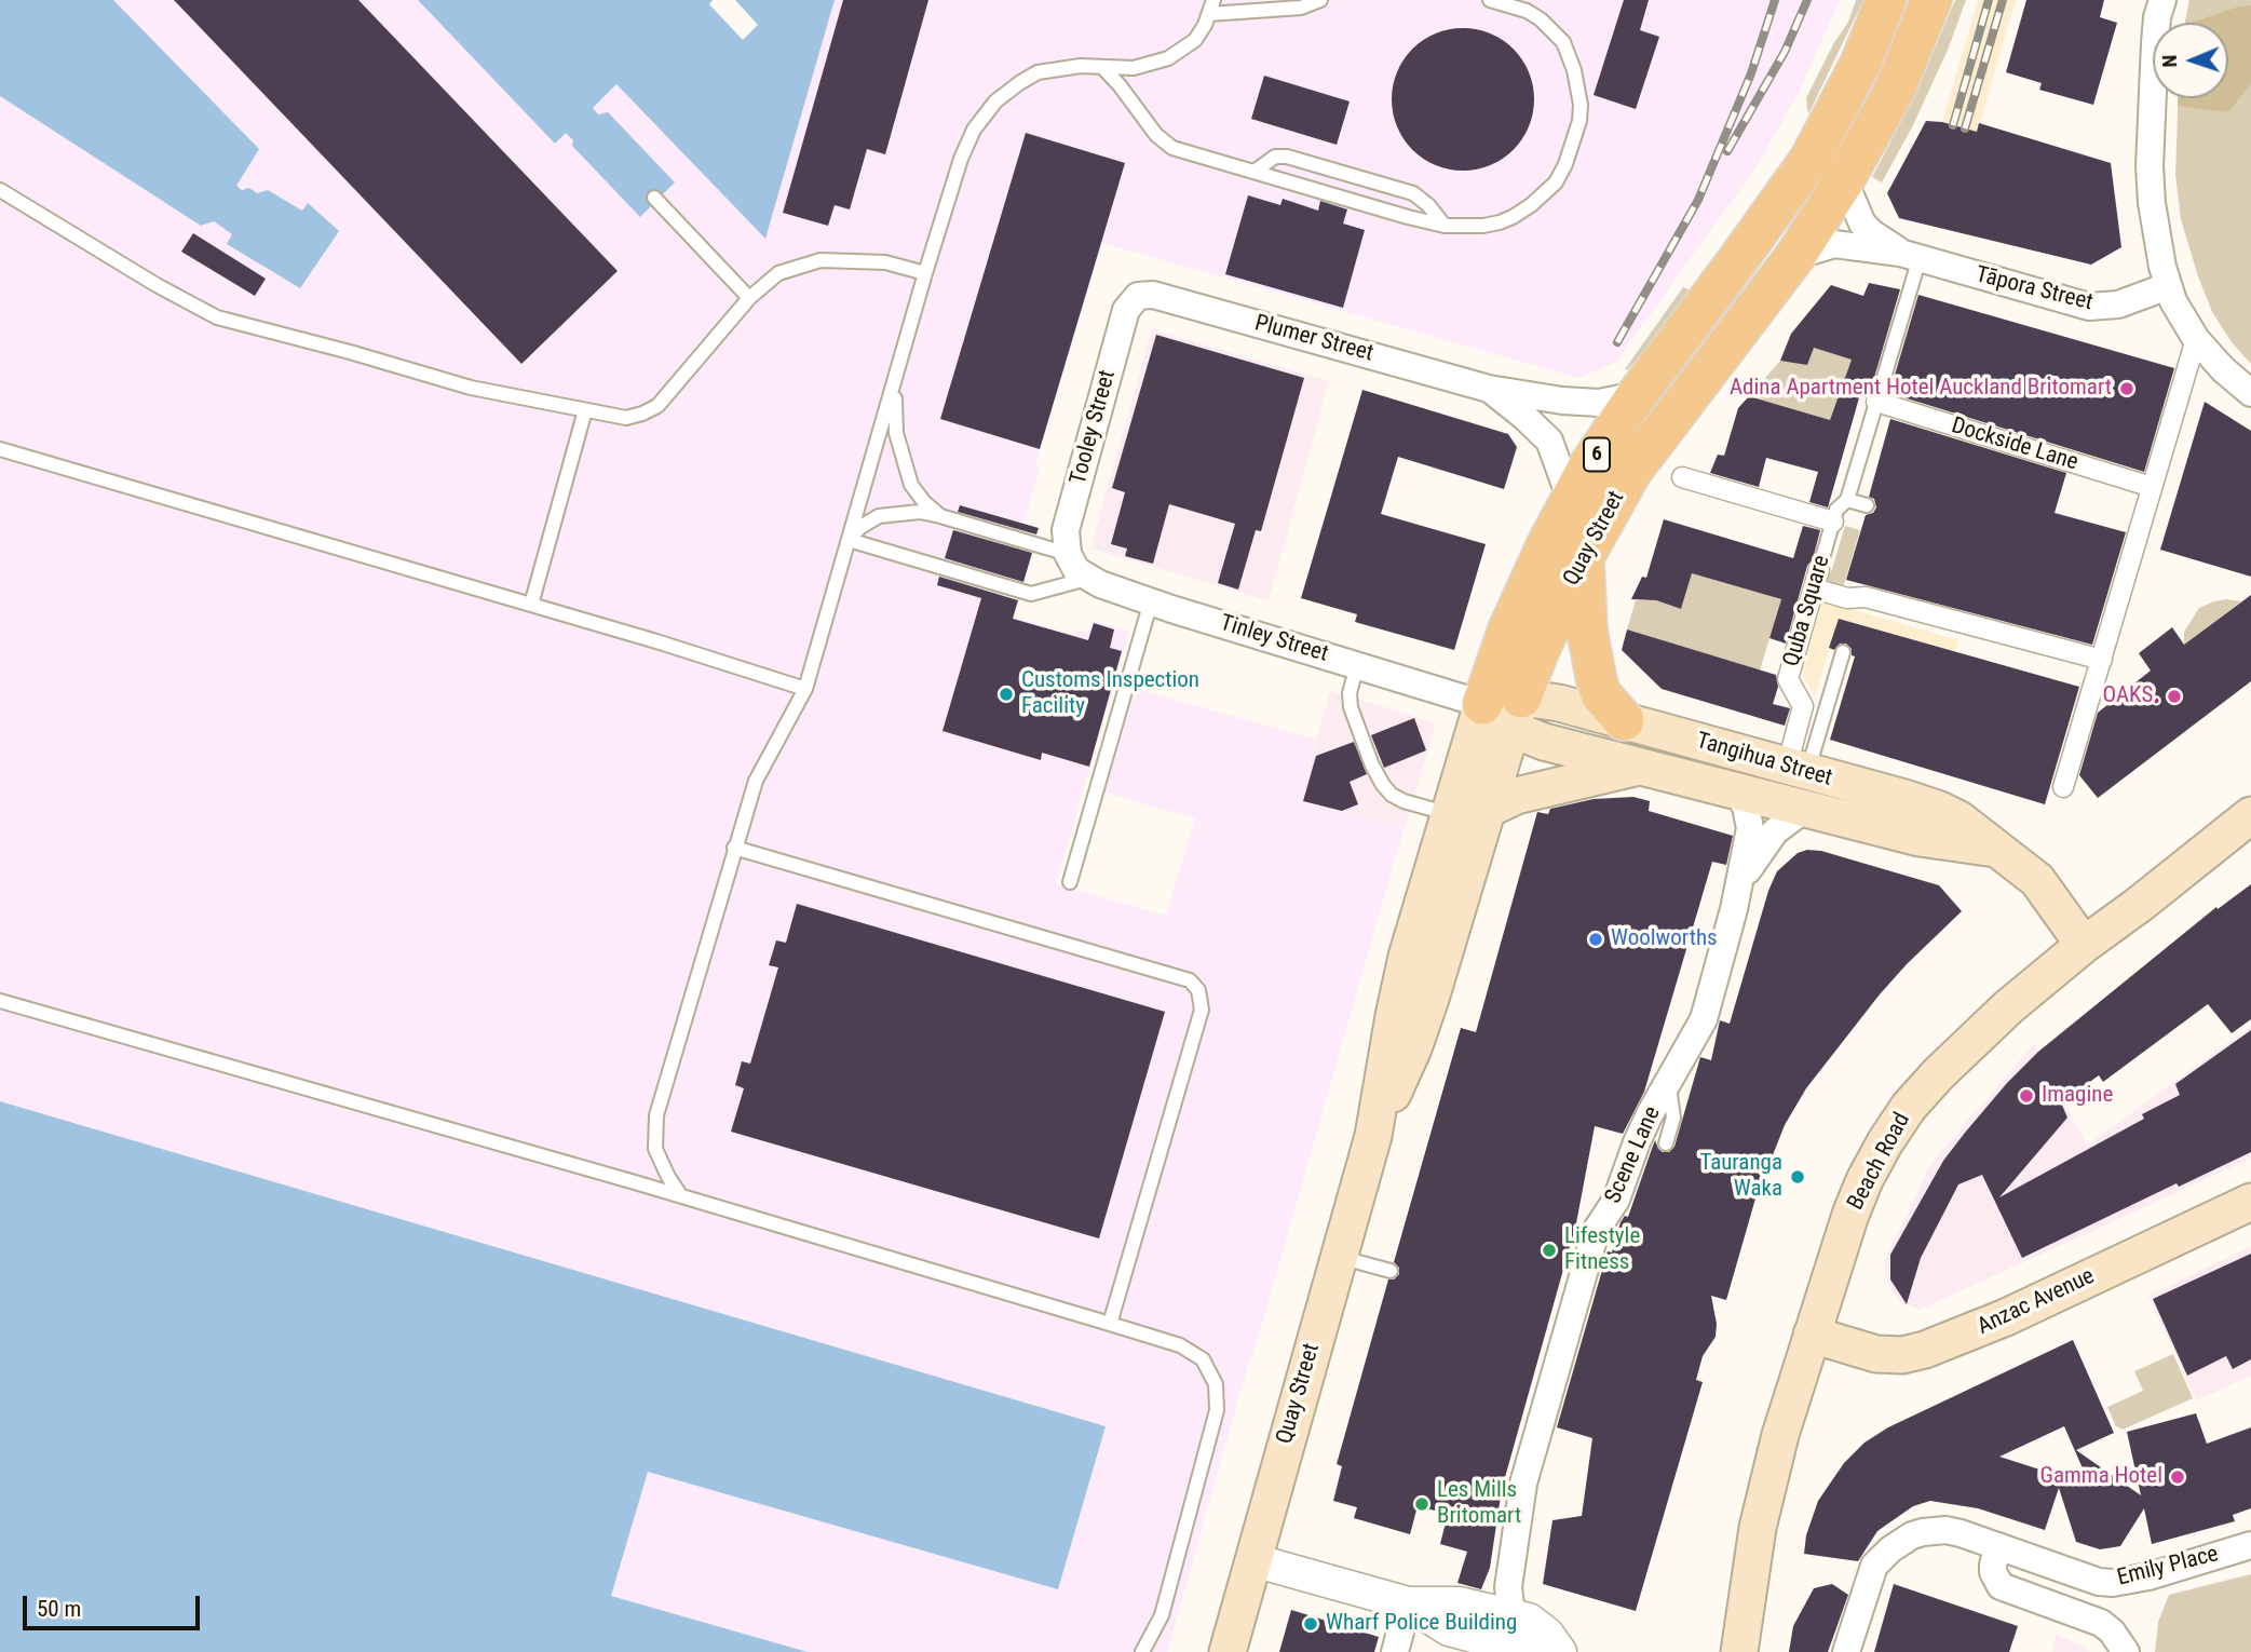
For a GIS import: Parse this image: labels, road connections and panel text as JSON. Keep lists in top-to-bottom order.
{
  "streets": {
    "main road": [
      "6",
      "Quay Street",
      "Tangihua Street",
      "Beach Road",
      "Anzac Avenue"
    ],
    "street": [
      "Tāpora Street",
      "Plumer Street",
      "Tooley Street",
      "Dockside Lane",
      "Quba Square",
      "Tinley Street",
      "Scene Lane",
      "Emily Place"
    ]
  },
  "crossings": [
    ["Tāpora Street", "Quay Street"],
    ["Tāpora Street", "Quba Square"],
    ["Plumer Street", "Tooley Street"],
    ["Plumer Street", "Quay Street"],
    ["Tooley Street", "Tinley Street"],
    ["Dockside Lane", "Quba Square"],
    ["Quay Street", "Tinley Street"],
    ["Quay Street", "Tangihua Street"],
    ["Quba Square", "Tangihua Street"],
    ["Tinley Street", "Tangihua Street"],
    ["Tangihua Street", "Scene Lane"],
    ["Tangihua Street", "Beach Road"],
    ["Beach Road", "Anzac Avenue"]
  ],
  "places": [
    "Adina Apartment Hotel Auckland Britomart",
    "Customs Inspection Facility",
    "OAKS.",
    "Woolworths",
    "Imagine",
    "Tauranga Waka",
    "Lifestyle Fitness",
    "Gamma Hotel",
    "Les Mills Britomart",
    "Wharf Police Building"
  ],
  "scale_bar": "50 m",
  "north": "left"
}
